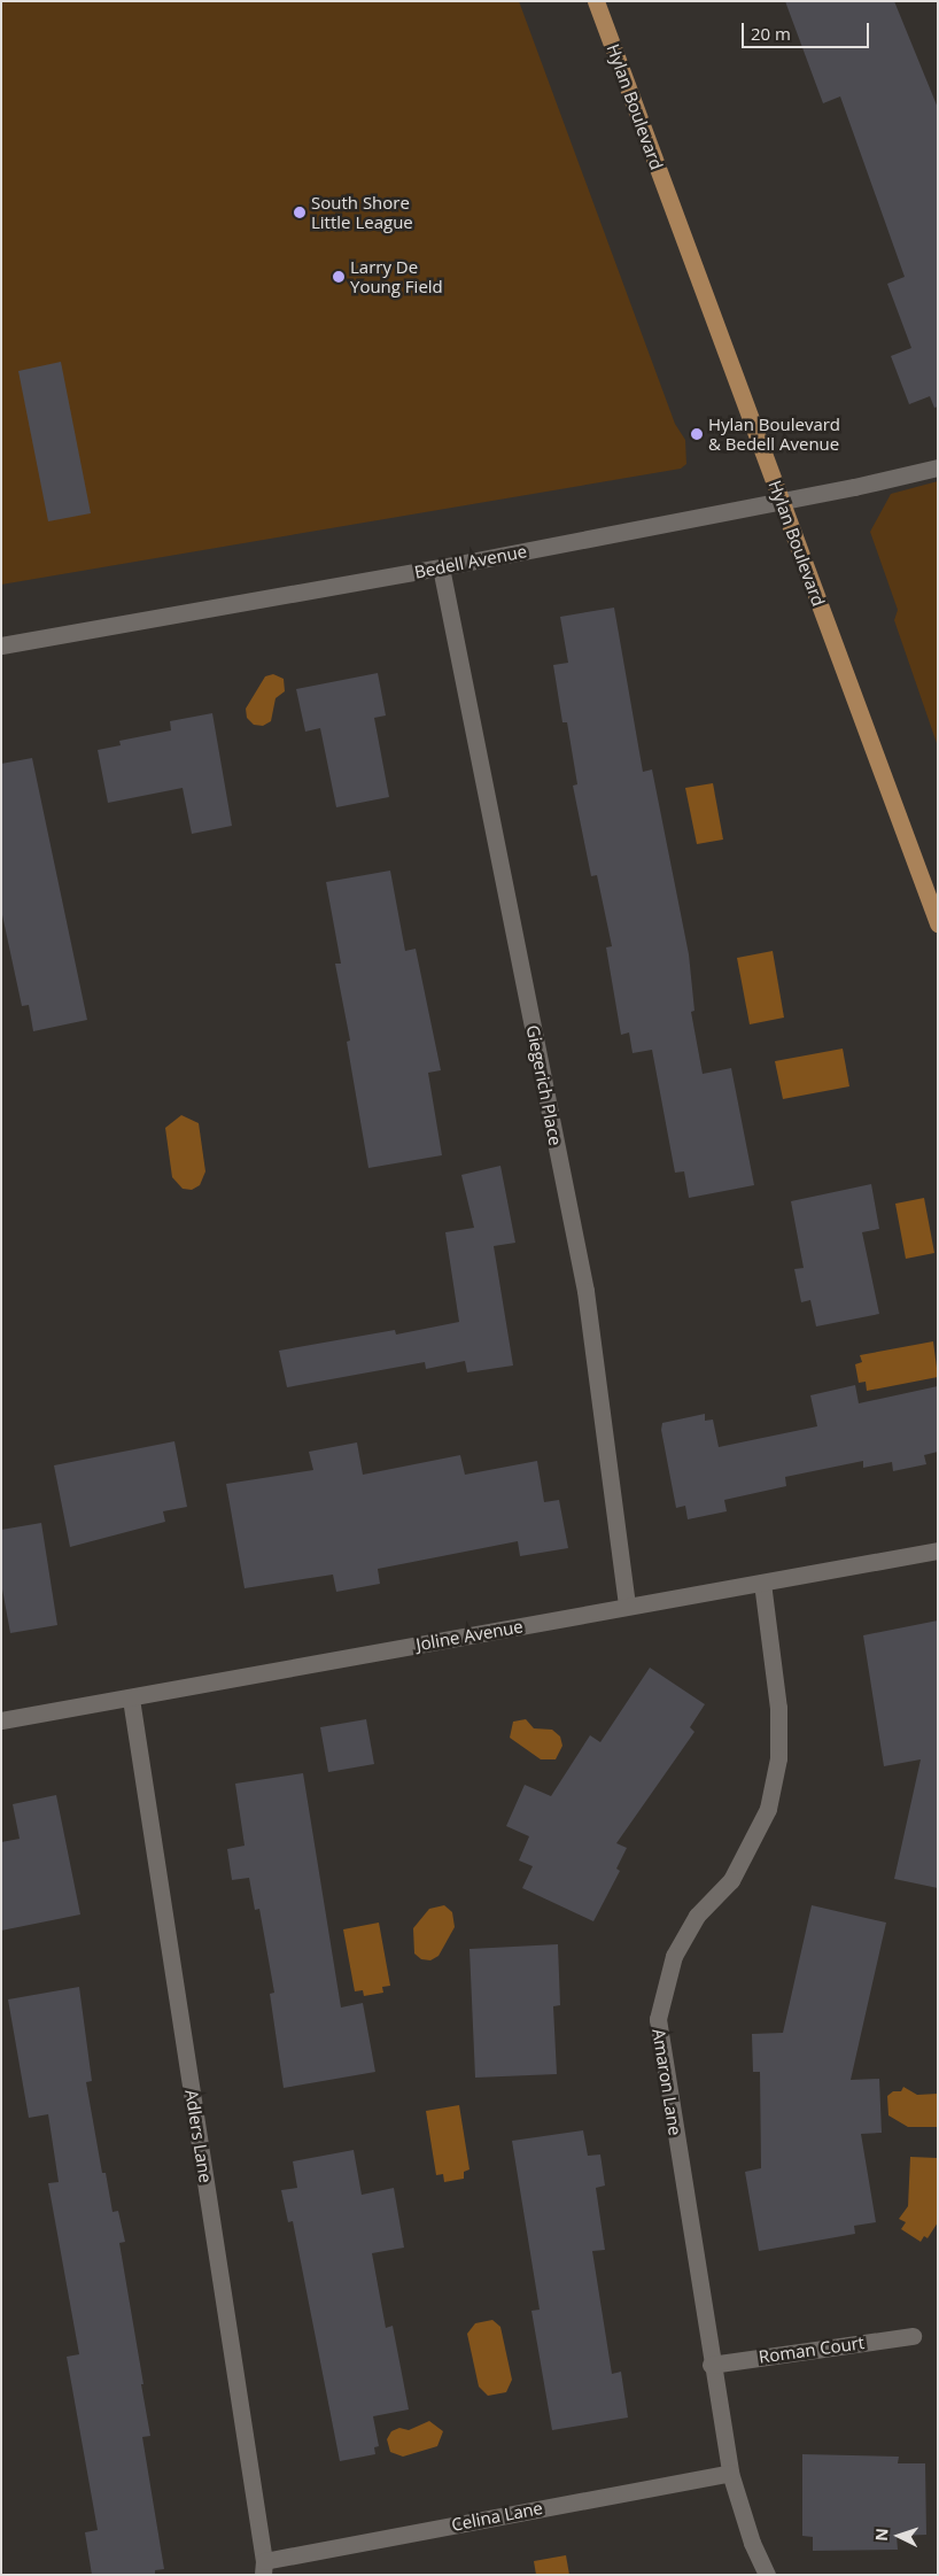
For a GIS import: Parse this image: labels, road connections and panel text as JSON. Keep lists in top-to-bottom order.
{
  "streets": {
    "main road": ["Hylan Boulevard"],
    "street": [
      "Bedell Avenue",
      "Giegerich Place",
      "Joline Avenue",
      "Amaron Lane",
      "Adlers Lane",
      "Roman Court",
      "Celina Lane"
    ]
  },
  "crossings": [
    ["Hylan Boulevard", "Bedell Avenue"],
    ["Bedell Avenue", "Giegerich Place"],
    ["Giegerich Place", "Joline Avenue"],
    ["Joline Avenue", "Amaron Lane"],
    ["Joline Avenue", "Adlers Lane"],
    ["Amaron Lane", "Roman Court"],
    ["Amaron Lane", "Celina Lane"],
    ["Adlers Lane", "Celina Lane"]
  ],
  "places": ["South Shore Little League", "Larry De Young Field", "Hylan Boulevard & Bedell Avenue"],
  "scale_bar": "20 m",
  "north": "left"
}
